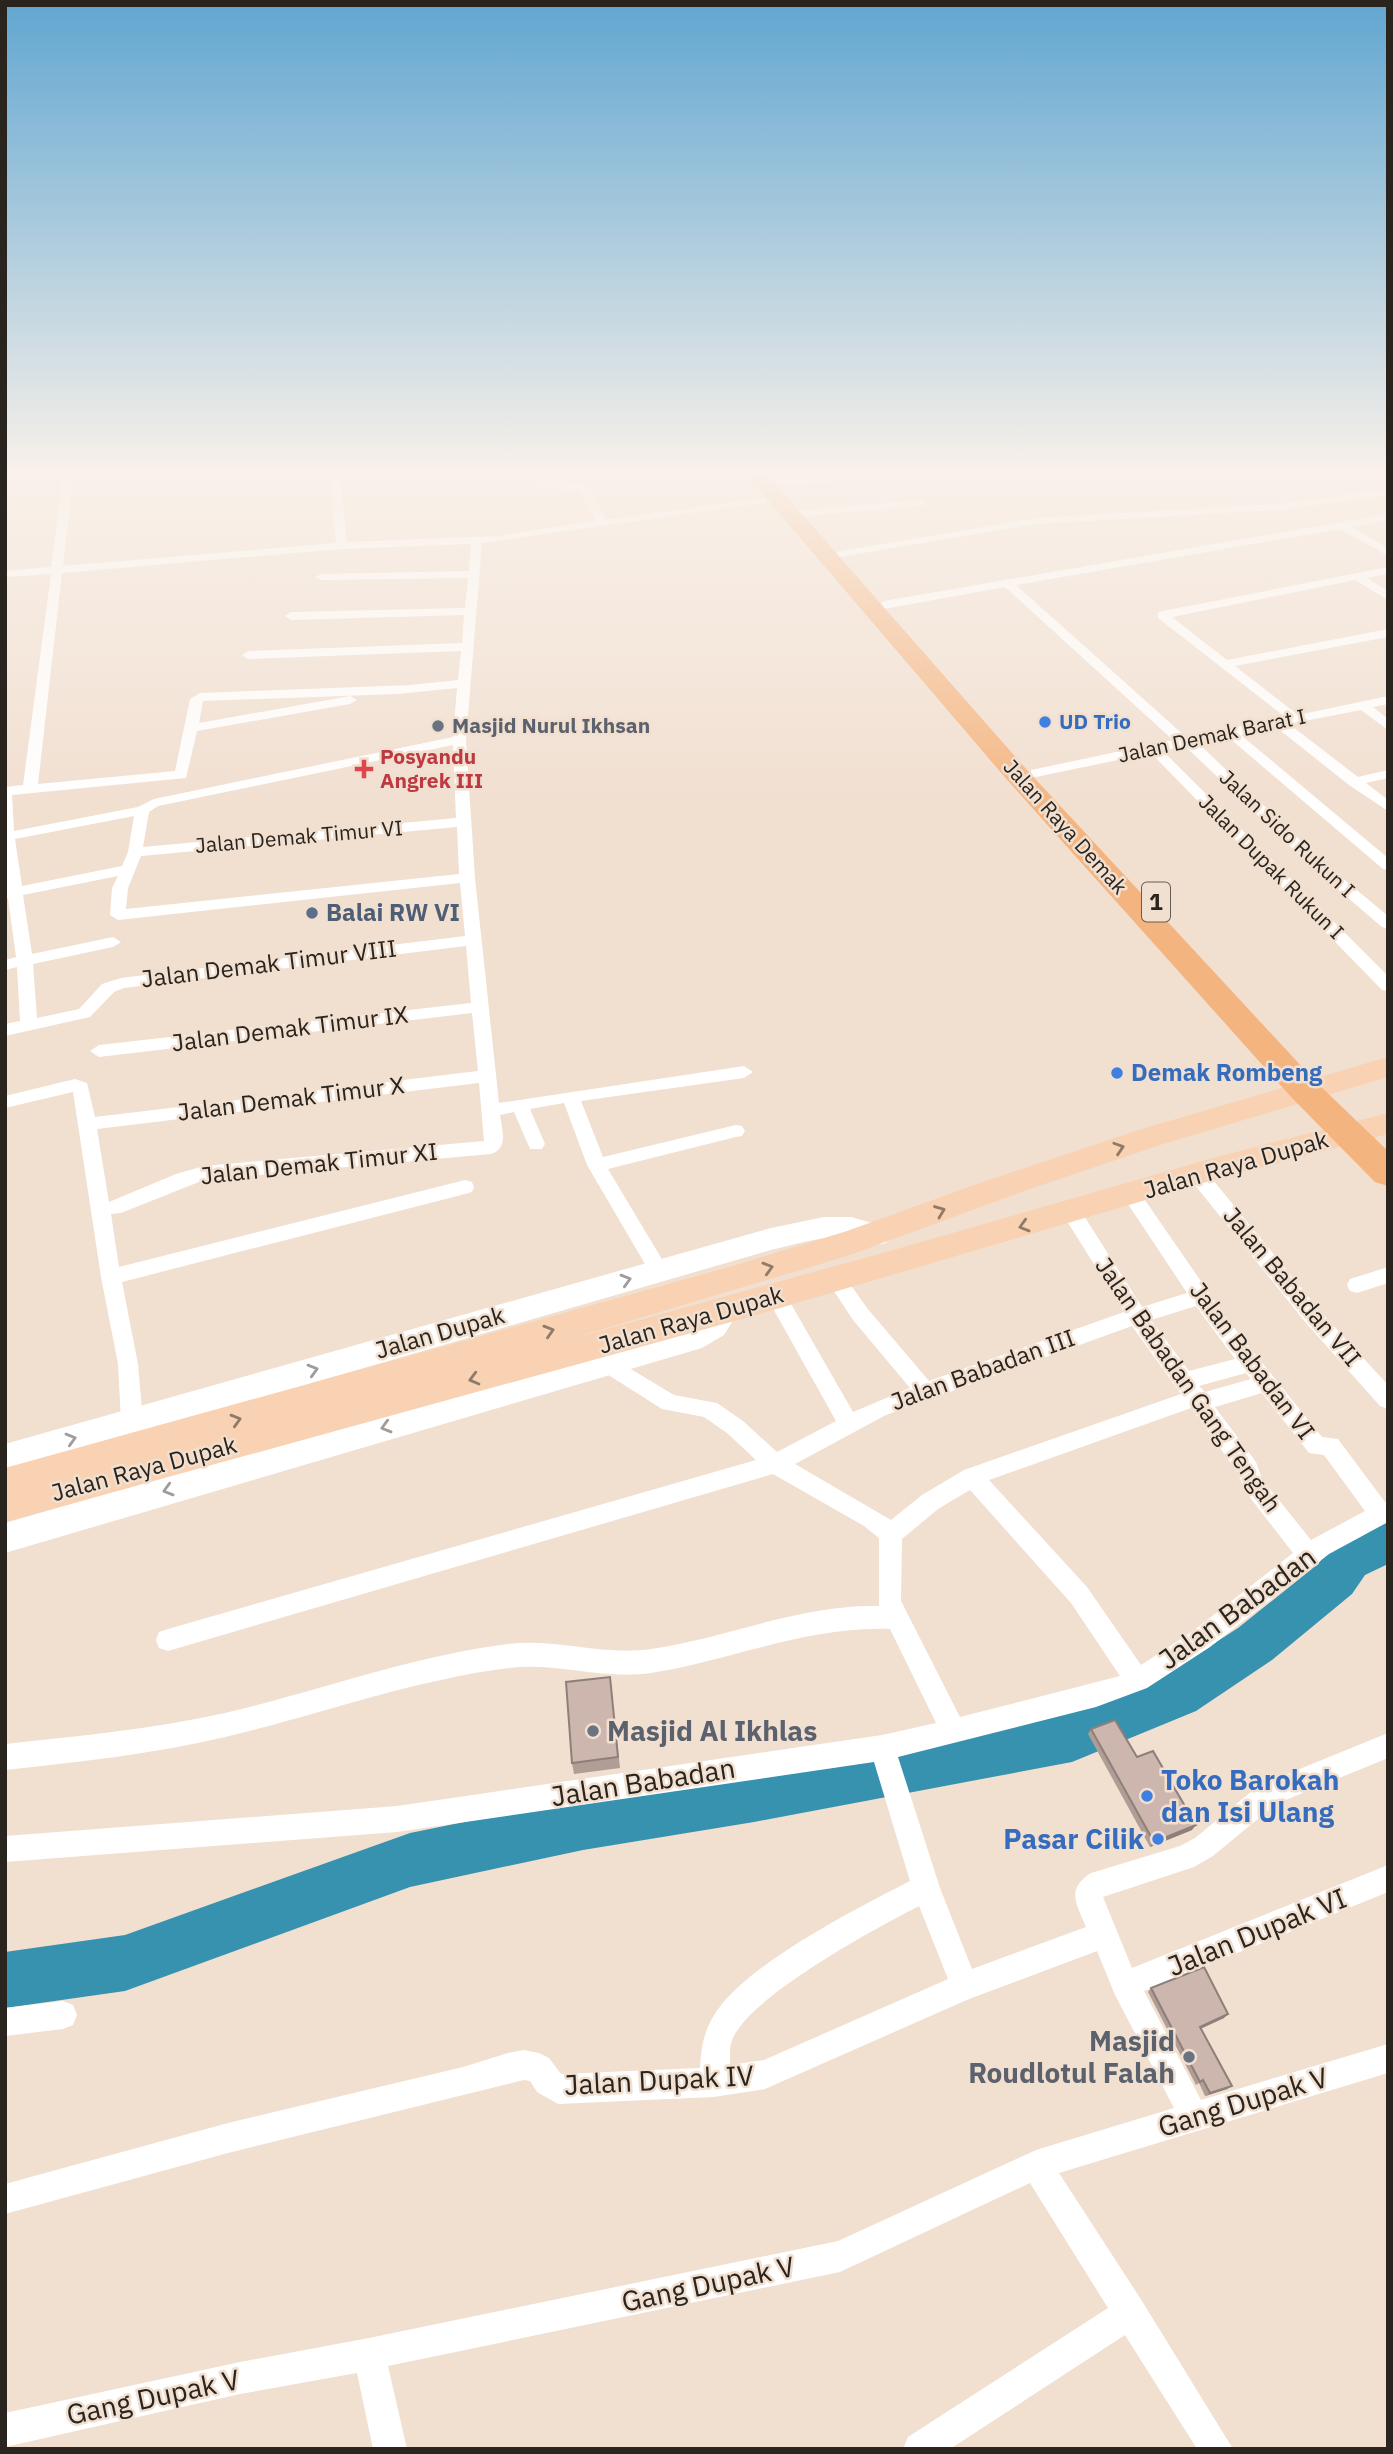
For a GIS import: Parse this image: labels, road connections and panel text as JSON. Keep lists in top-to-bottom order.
{
  "streets": {
    "highway": ["Jalan Raya Demak", "1"],
    "main road": ["Jalan Raya Dupak", "Jalan Dupak"],
    "street": [
      "Jalan Demak Barat I",
      "Jalan Sido Rukun I",
      "Jalan Demak Timur VI",
      "Jalan Dupak Rukun I",
      "Jalan Demak Timur VIII",
      "Jalan Demak Timur IX",
      "Jalan Demak Timur X",
      "Jalan Demak Timur XI",
      "Jalan Babadan VII",
      "Jalan Babadan VI",
      "Jalan Babadan III",
      "Jalan Babadan Gang Tengah",
      "Jalan Babadan",
      "Jalan Dupak VI",
      "Jalan Dupak IV",
      "Gang Dupak V"
    ]
  },
  "crossings": [
    ["Jalan Demak Barat I", "Jalan Raya Demak"],
    ["Jalan Demak Barat I", "Jalan Sido Rukun I"],
    ["Jalan Demak Barat I", "Jalan Dupak Rukun I"],
    ["Jalan Raya Demak", "Jalan Raya Dupak"],
    ["Jalan Raya Dupak", "Jalan Babadan VII"],
    ["Jalan Raya Dupak", "Jalan Dupak"],
    ["Jalan Raya Dupak", "Jalan Babadan VI"],
    ["Jalan Raya Dupak", "Jalan Babadan Gang Tengah"],
    ["Jalan Babadan VI", "Jalan Babadan III"],
    ["Jalan Babadan VI", "Jalan Babadan"],
    ["Jalan Babadan III", "Jalan Babadan Gang Tengah"],
    ["Jalan Babadan Gang Tengah", "Jalan Babadan"]
  ],
  "places": {
    "other": [
      "UD Trio",
      "Masjid Nurul Ikhsan",
      "Balai RW VI",
      "Demak Rombeng",
      "Masjid Al Ikhlas",
      "Toko Barokah dan Isi Ulang",
      "Pasar Cilik",
      "Masjid Roudlotul Falah"
    ],
    "health": ["Posyandu Angrek III"]
  }
}
